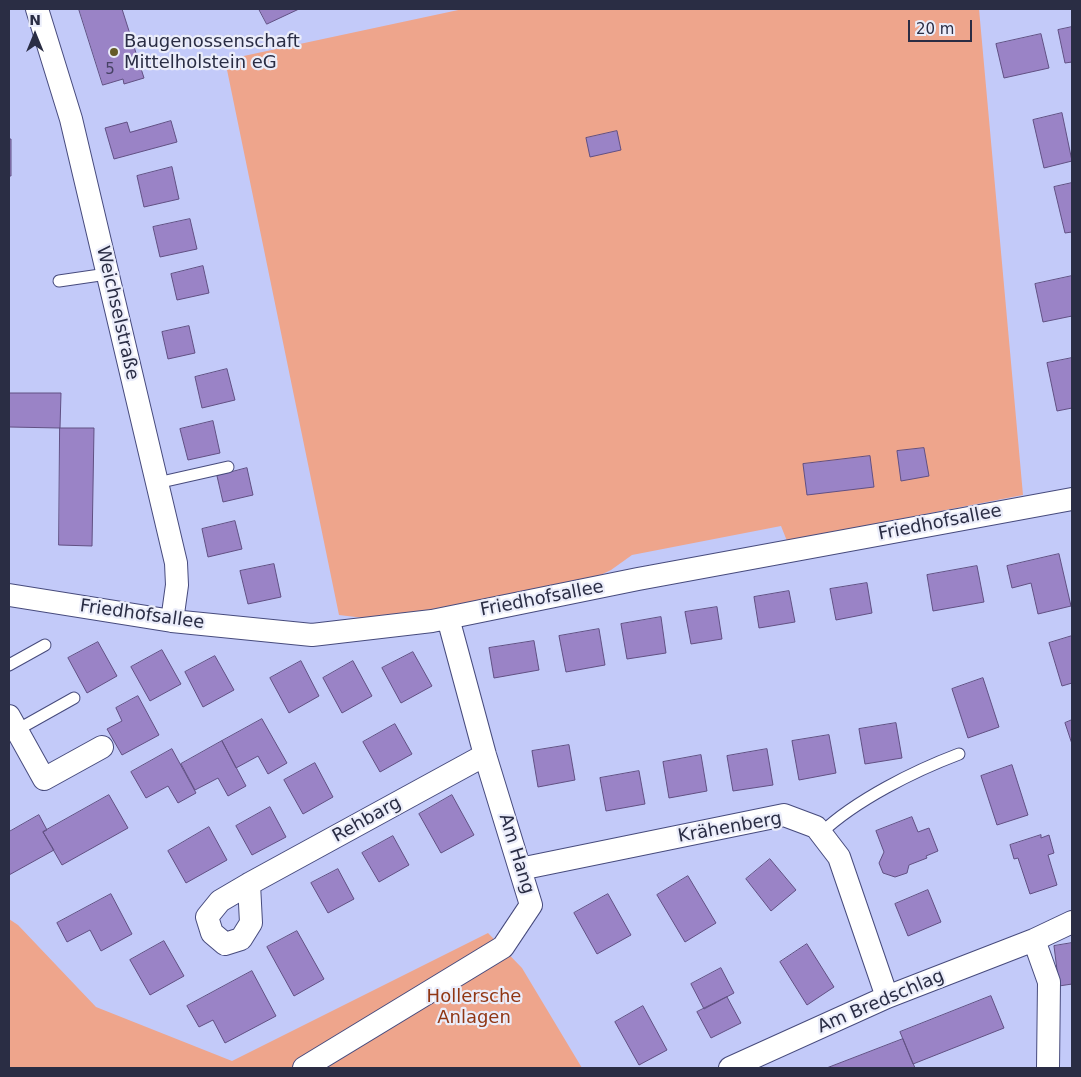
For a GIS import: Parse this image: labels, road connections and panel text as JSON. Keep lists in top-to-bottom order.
{
  "streets": {
    "street": [
      "Weichselstraße",
      "Friedhofsallee",
      "Rehbarg",
      "Krähenberg",
      "Am Hang",
      "Am Bredschlag"
    ]
  },
  "crossings": [
    ["Weichselstraße", "Friedhofsallee"],
    ["Friedhofsallee", "Am Hang"],
    ["Rehbarg", "Am Hang"],
    ["Krähenberg", "Am Hang"],
    ["Krähenberg", "Am Bredschlag"]
  ],
  "parks": ["Hollersche Anlagen"],
  "places": ["Baugenossenschaft Mittelholstein eG"],
  "house_numbers": ["5"],
  "scale_bar": "20 m",
  "north": "top"
}
